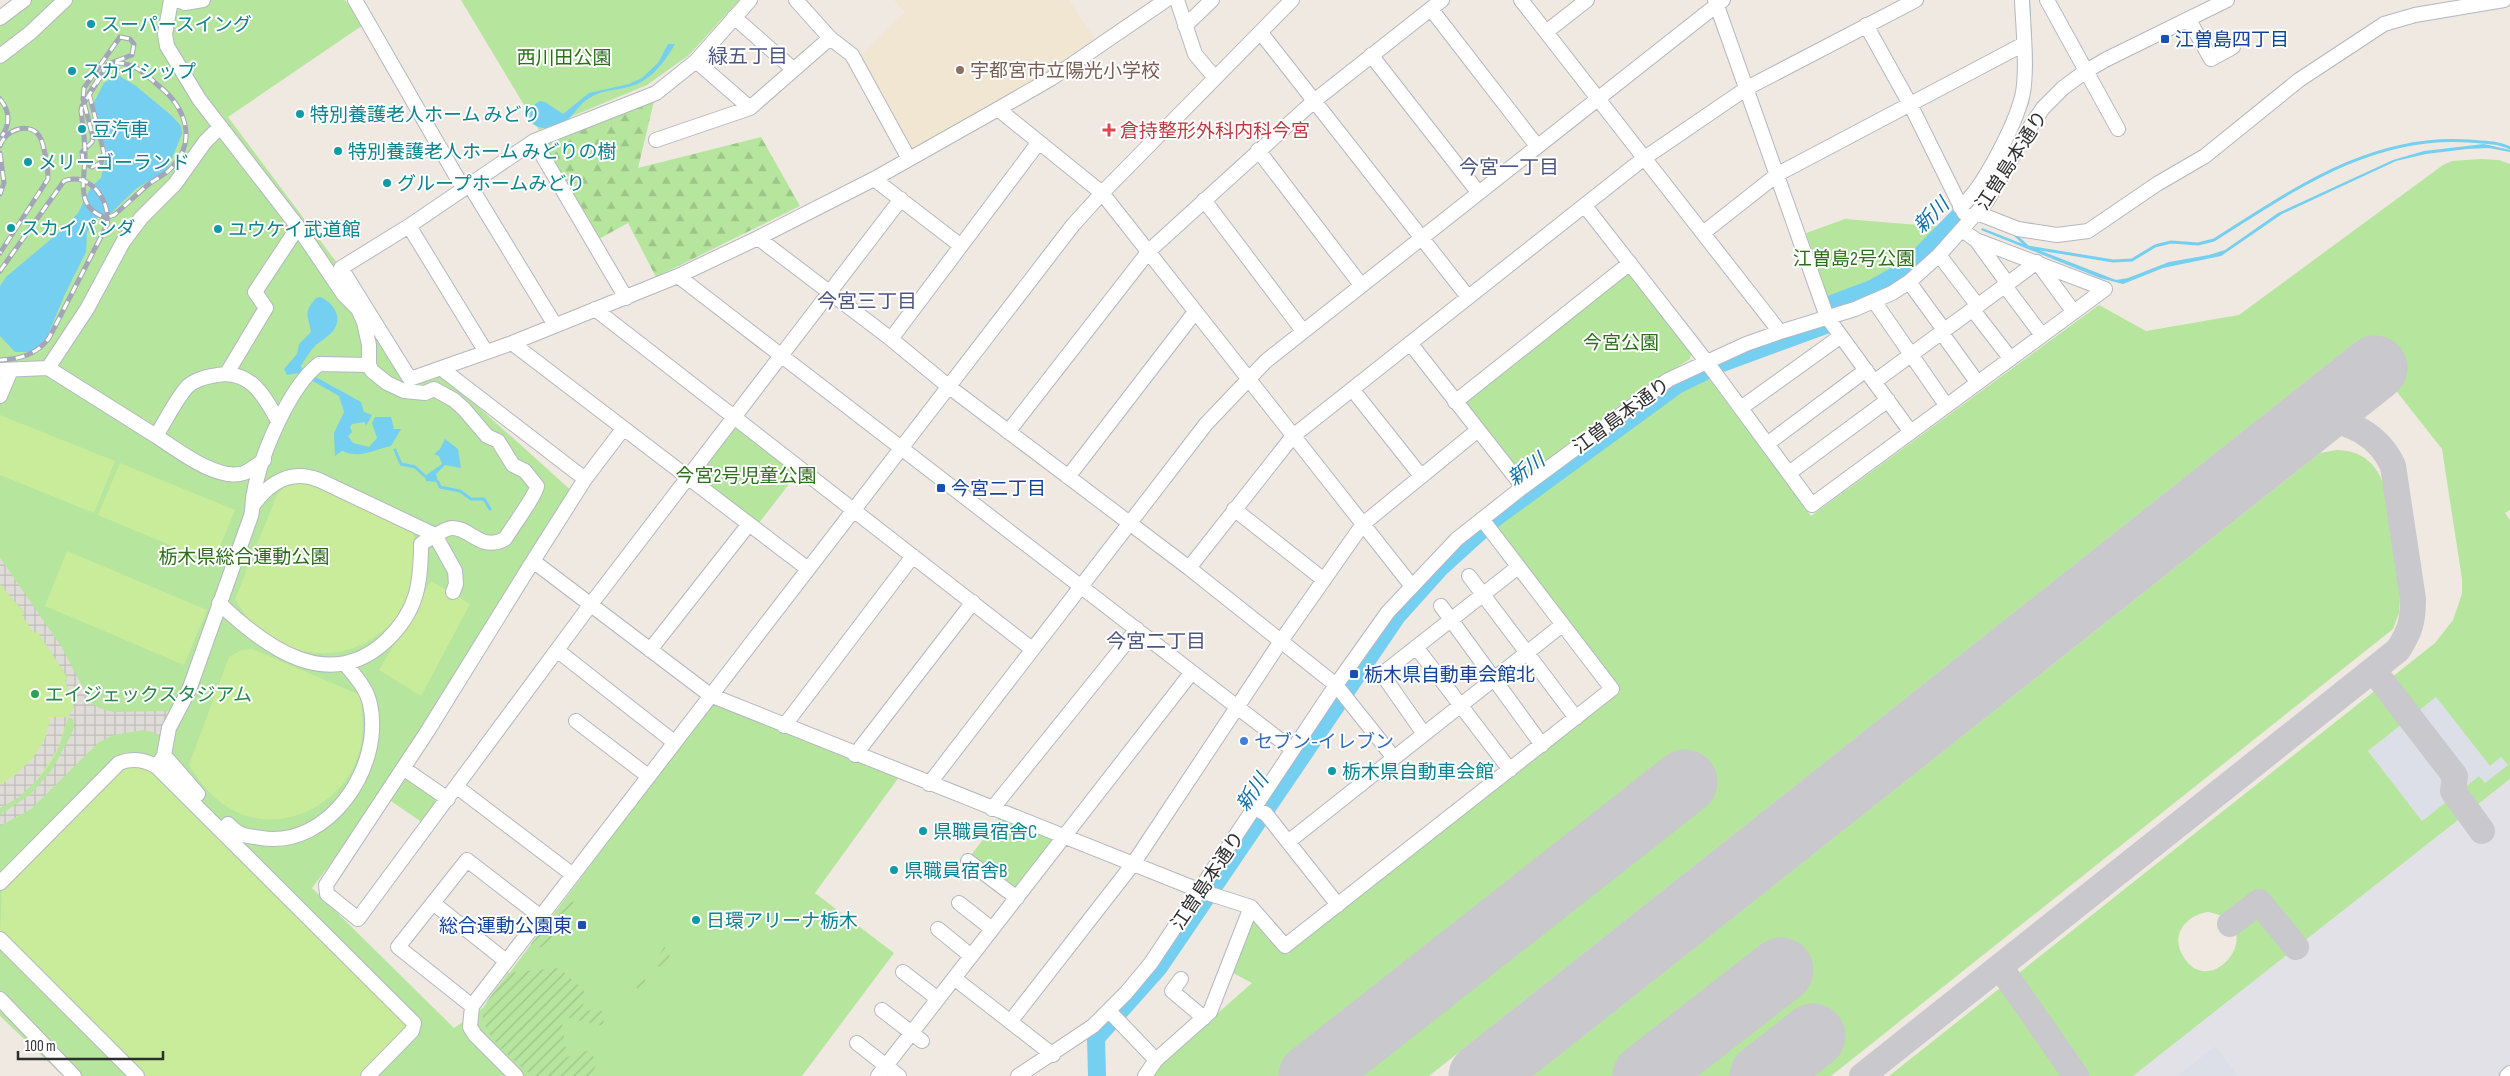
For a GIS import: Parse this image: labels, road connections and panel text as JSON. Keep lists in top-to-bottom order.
{
  "streets": {
    "street": ["江曽島本通り"]
  },
  "districts": [
    "緑五丁目",
    "今宮一丁目",
    "今宮三丁目",
    "今宮二丁目"
  ],
  "water": ["新川"],
  "parks": [
    "西川田公園",
    "江曽島2号公園",
    "今宮公園",
    "今宮2号児童公園",
    "栃木県総合運動公園"
  ],
  "places": {
    "other": [
      "スーパースイング",
      "宇都宮市立陽光小学校",
      "スカイシップ",
      "特別養護老人ホーム みどり",
      "豆汽車",
      "特別養護老人ホーム みどりの樹",
      "メリーゴーランド",
      "グループホームみどり",
      "スカイパンダ",
      "ユウケイ武道館",
      "エイジェックスタジアム",
      "セブン-イレブン",
      "栃木県自動車会館",
      "県職員宿舎C",
      "県職員宿舎B",
      "日環アリーナ栃木"
    ],
    "transit": [
      "江曽島四丁目",
      "今宮二丁目",
      "栃木県自動車会館北",
      "総合運動公園東"
    ],
    "health": ["倉持整形外科内科今宮"]
  },
  "scale_bar": "100 m"
}
